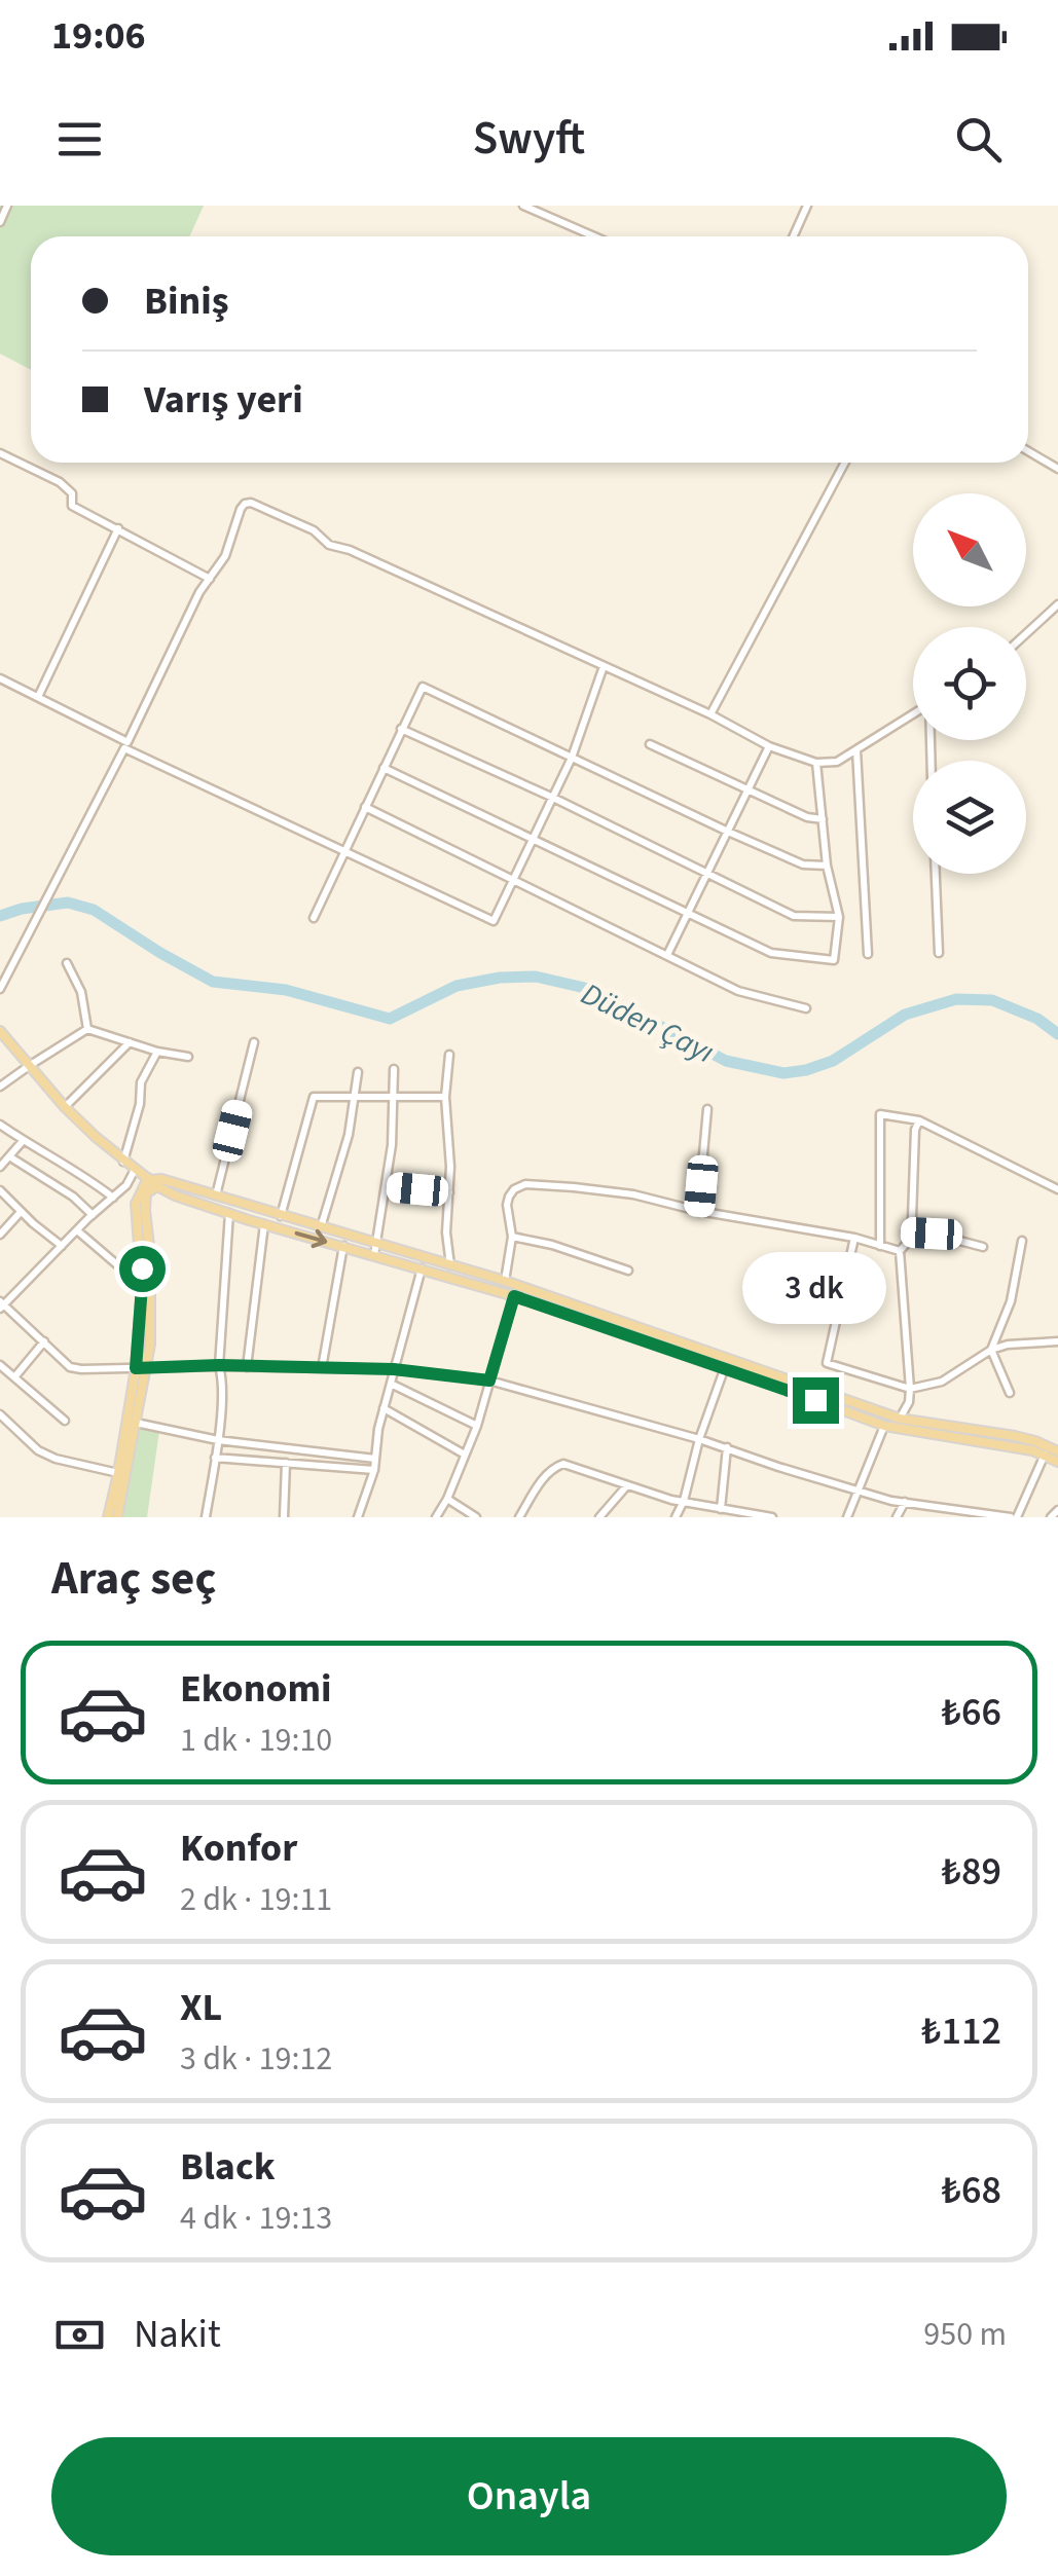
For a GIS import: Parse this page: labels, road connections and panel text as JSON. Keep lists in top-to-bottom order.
{
  "water": ["Düden Çayı"],
  "north": "top left",
  "page": {
    "status": "19:06",
    "header": "Swyft",
    "banner": ["Biniş", "Varış yeri"],
    "bubble": "3 dk",
    "heading": "Araç seç",
    "list": [
      {
        "name": "Ekonomi",
        "note": "1 dk · 19:10",
        "value": "₺66"
      },
      {
        "name": "Konfor",
        "note": "2 dk · 19:11",
        "value": "₺89"
      },
      {
        "name": "XL",
        "note": "3 dk · 19:12",
        "value": "₺112"
      },
      {
        "name": "Black",
        "note": "4 dk · 19:13",
        "value": "₺68"
      }
    ],
    "pay": ["Nakit", "950 m"],
    "buttons": "Onayla"
  }
}
